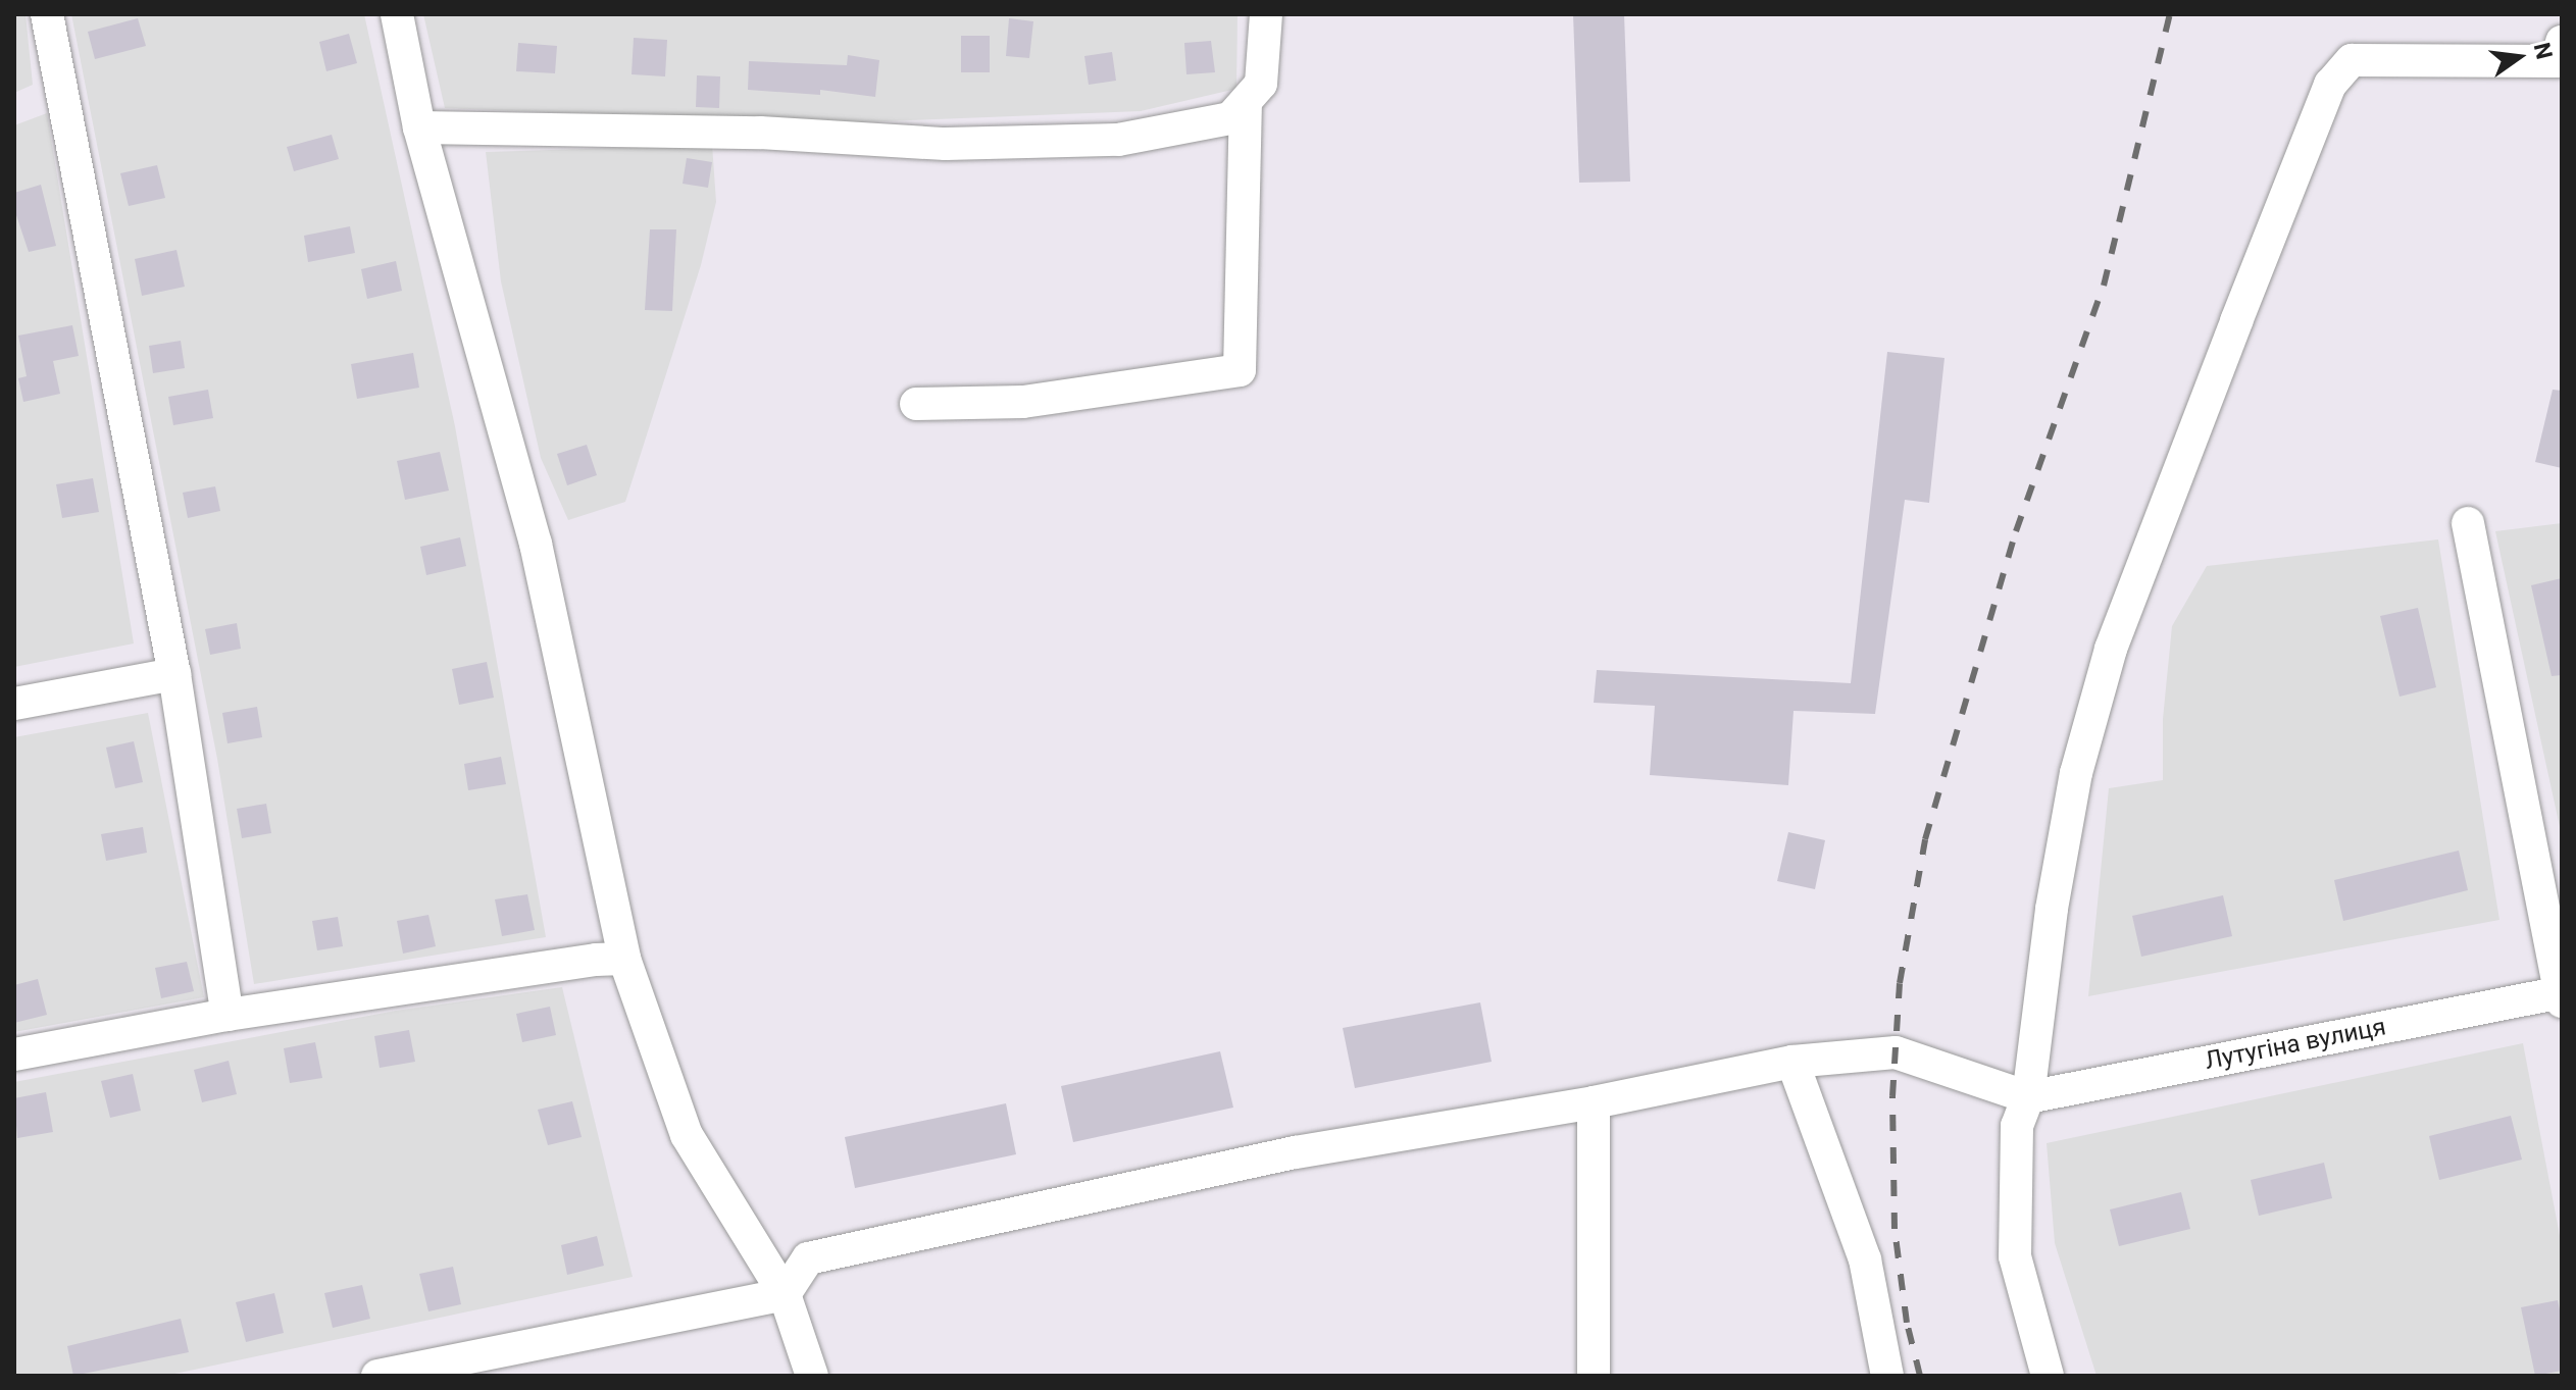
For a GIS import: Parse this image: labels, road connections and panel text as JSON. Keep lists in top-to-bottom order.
{
  "streets": {
    "street": ["Лутугіна вулиця"]
  },
  "north": "right"
}
